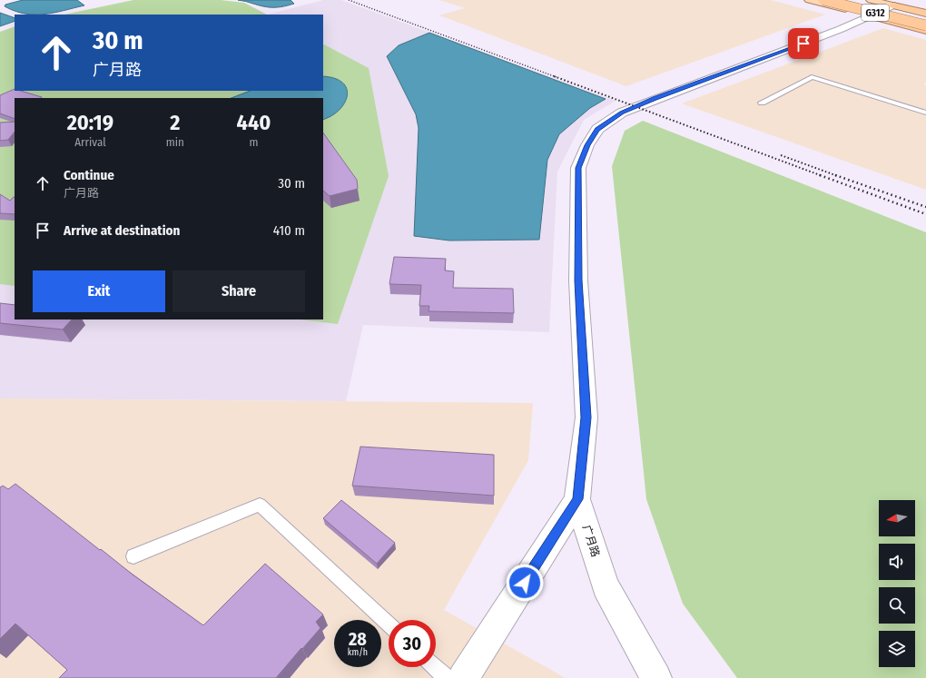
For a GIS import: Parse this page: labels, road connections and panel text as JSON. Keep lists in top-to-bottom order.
{
  "streets": {
    "highway": ["G312"],
    "street": ["广月路"]
  },
  "crossings": [
    ["G312", "广月路"]
  ],
  "north": "left",
  "page": {
    "turn": ["30 m", "广月路"],
    "eta": [
      "20:19",
      "Arrival",
      "2",
      "min",
      "440",
      "m"
    ],
    "list": [
      {
        "name": "Continue",
        "note": "广月路",
        "value": "30 m"
      },
      {
        "name": "Arrive at destination",
        "value": "410 m"
      }
    ],
    "buttons": ["Exit", "Share"],
    "speed": "28 km/h",
    "limit": "30"
  }
}
